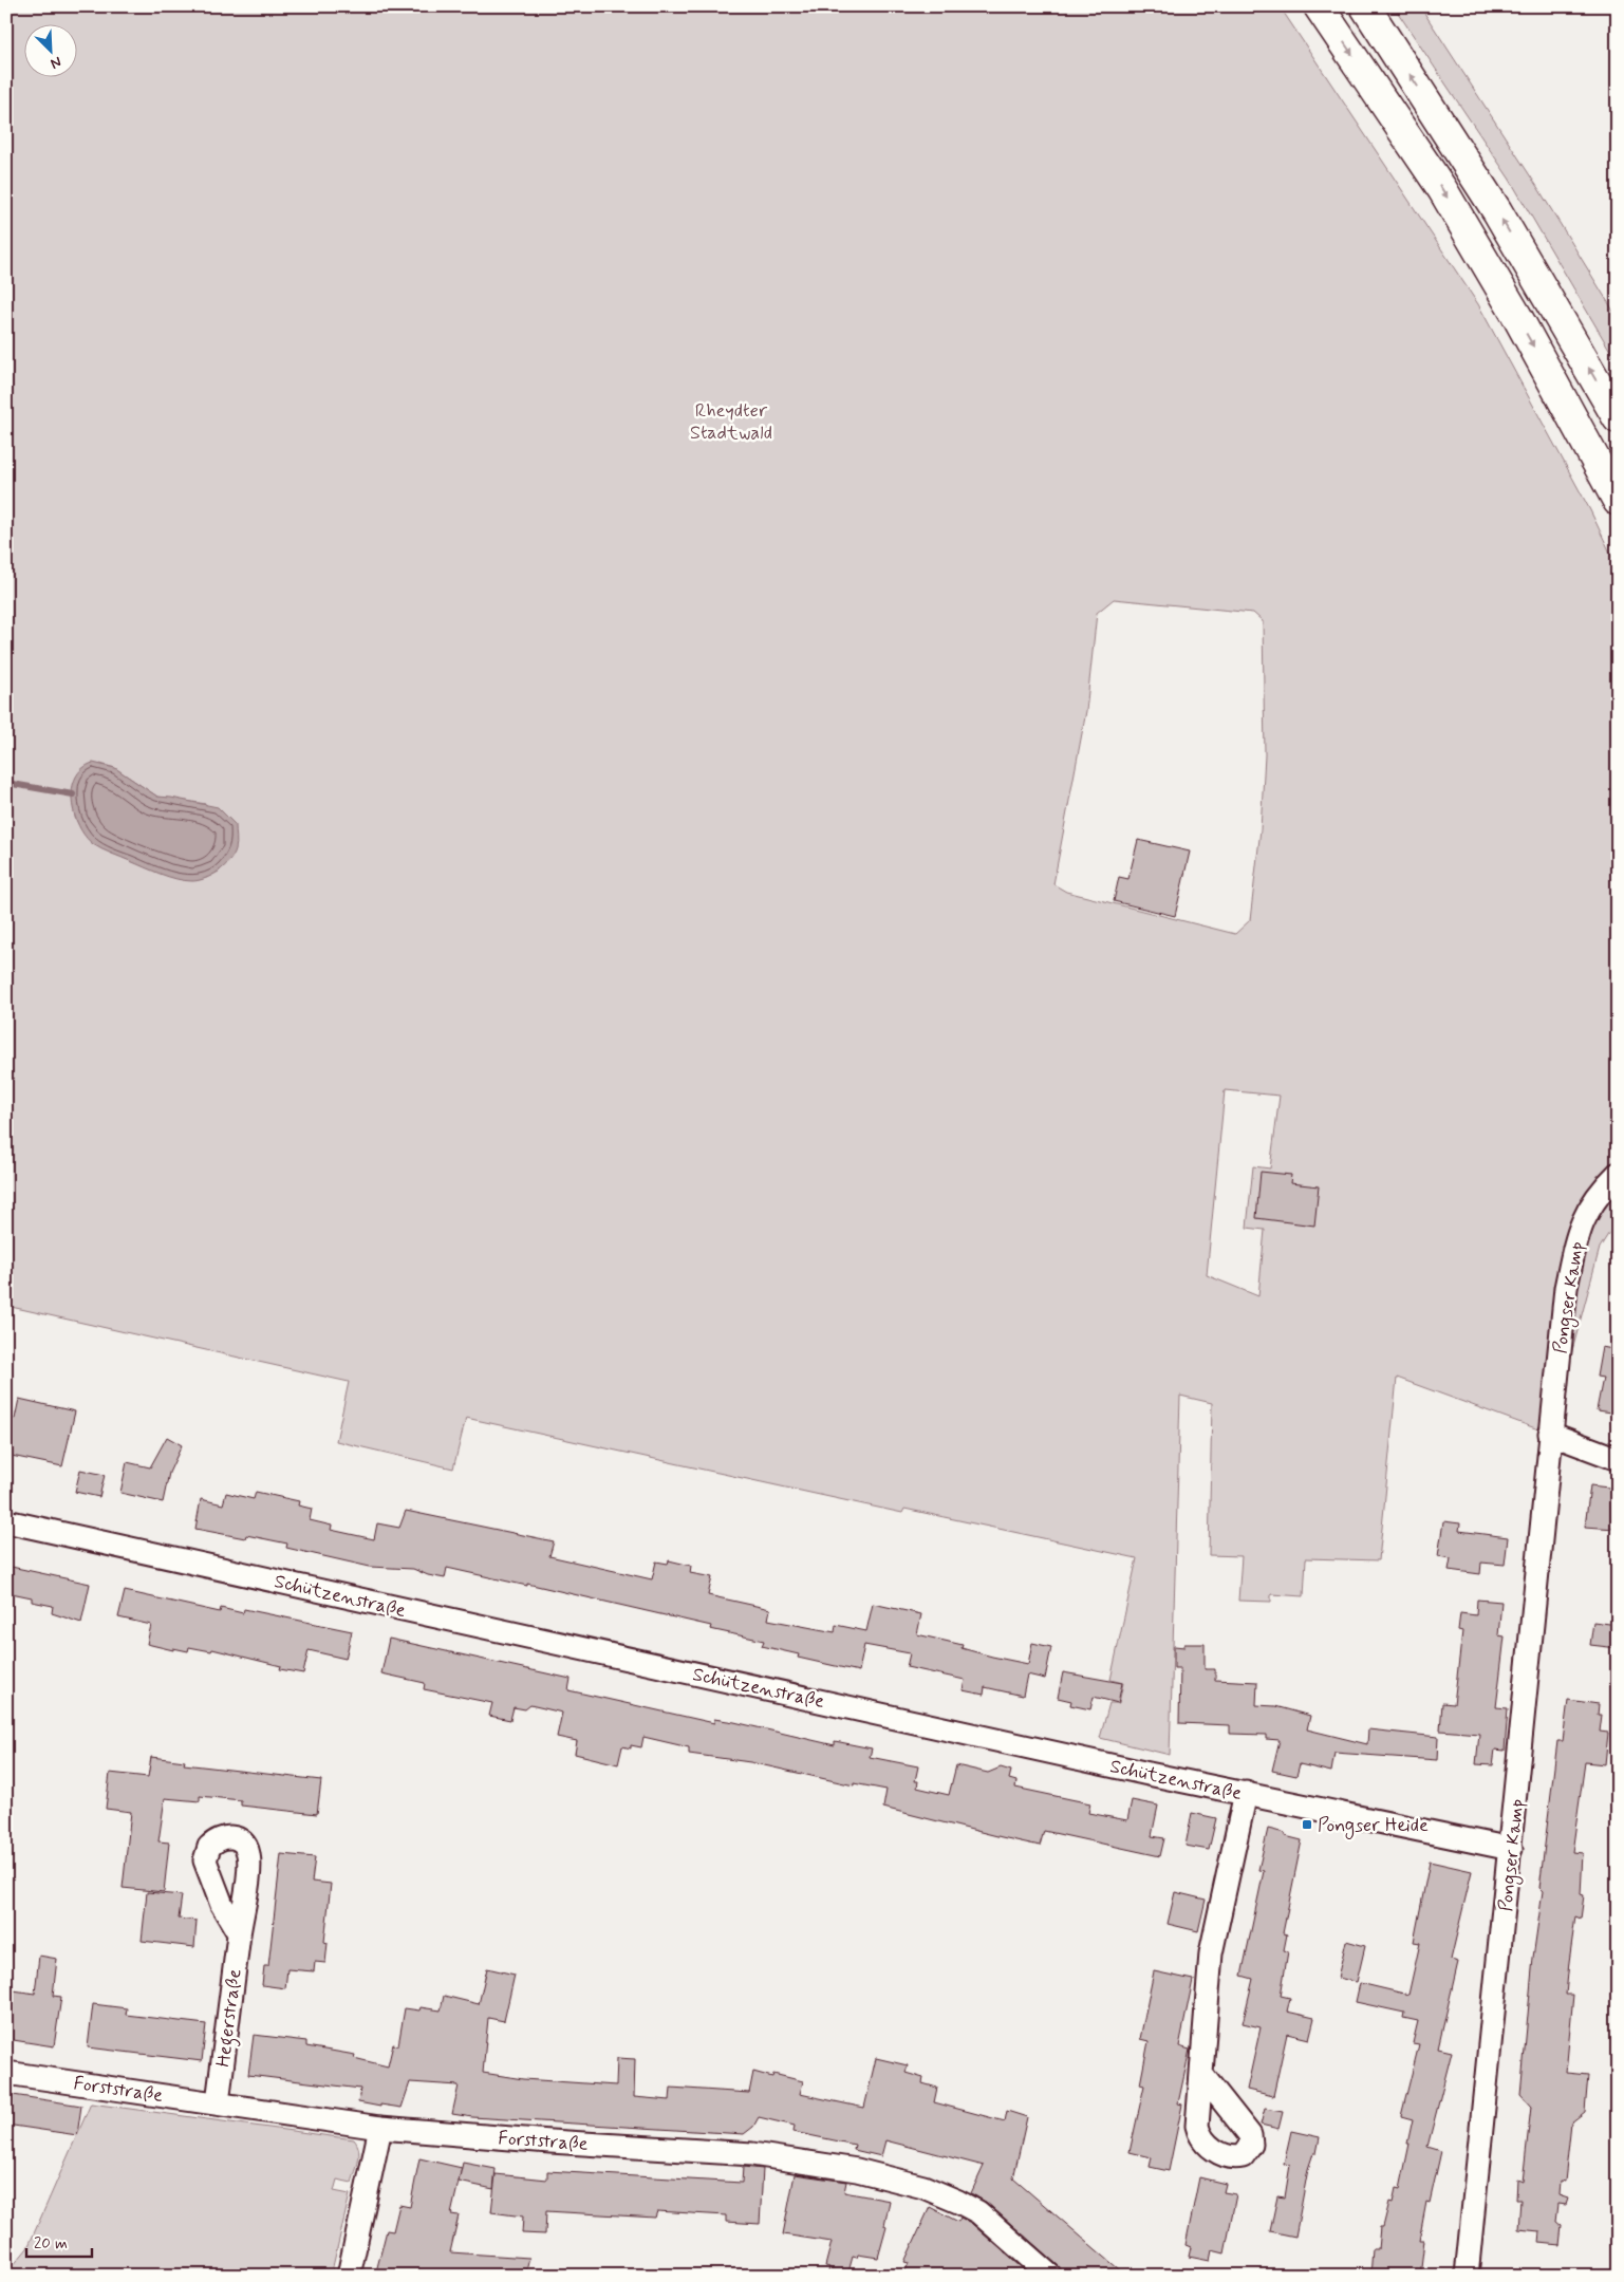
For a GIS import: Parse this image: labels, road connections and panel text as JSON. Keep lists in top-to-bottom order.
{
  "streets": {
    "street": [
      "Pongser Kamp",
      "Schützenstraße",
      "Hegerstraße",
      "Forststraße"
    ]
  },
  "crossings": [
    ["Pongser Kamp", "Schützenstraße"],
    ["Hegerstraße", "Forststraße"]
  ],
  "parks": ["Rheydter Stadtwald"],
  "places": {
    "transit": ["Pongser Heide"]
  },
  "scale_bar": "20 m",
  "north": "bottom right"
}
